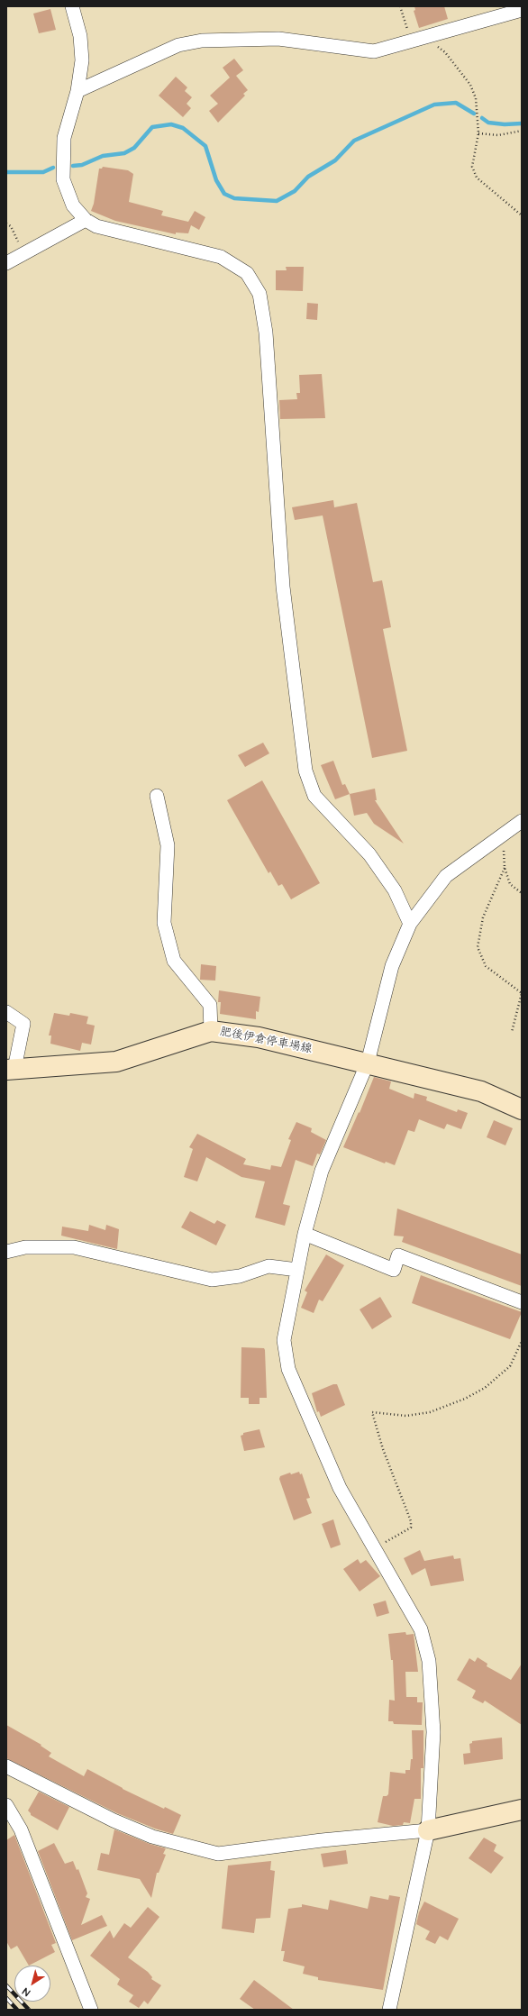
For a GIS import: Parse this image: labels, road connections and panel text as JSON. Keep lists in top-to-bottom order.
{
  "streets": {
    "main road": ["肥後伊倉停車場線"]
  },
  "north": "bottom left"
}
